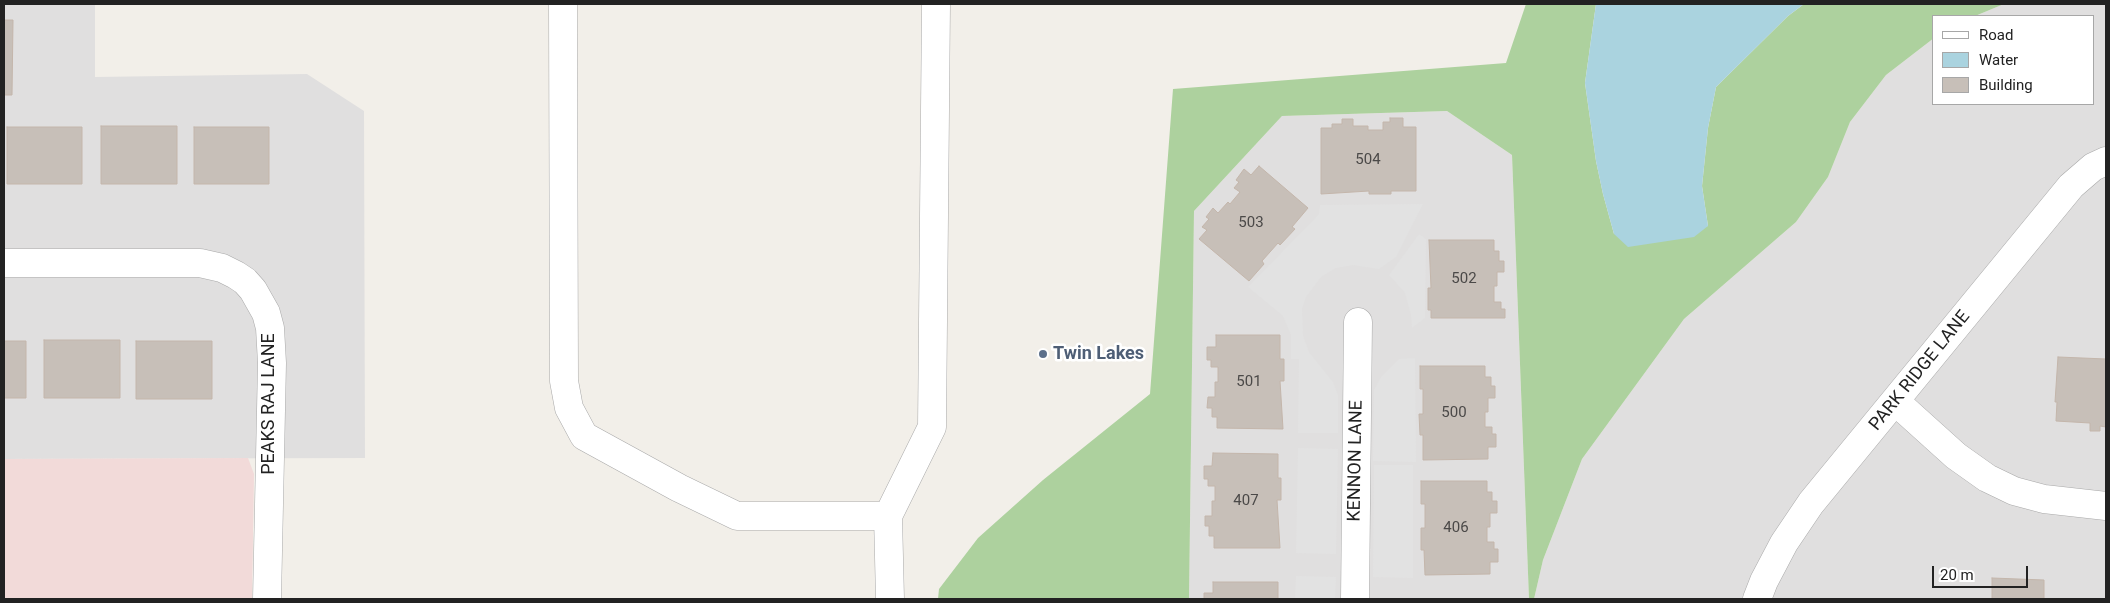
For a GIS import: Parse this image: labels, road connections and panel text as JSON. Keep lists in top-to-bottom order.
{
  "streets": {
    "street": ["PARK RIDGE LANE", "PEAKS RAJ LANE", "KENNON LANE"]
  },
  "places": ["Twin Lakes"],
  "house_numbers": [
    "504",
    "503",
    "502",
    "501",
    "500",
    "407",
    "406"
  ],
  "legend": ["Road", "Water", "Building"],
  "scale_bar": "20 m"
}
